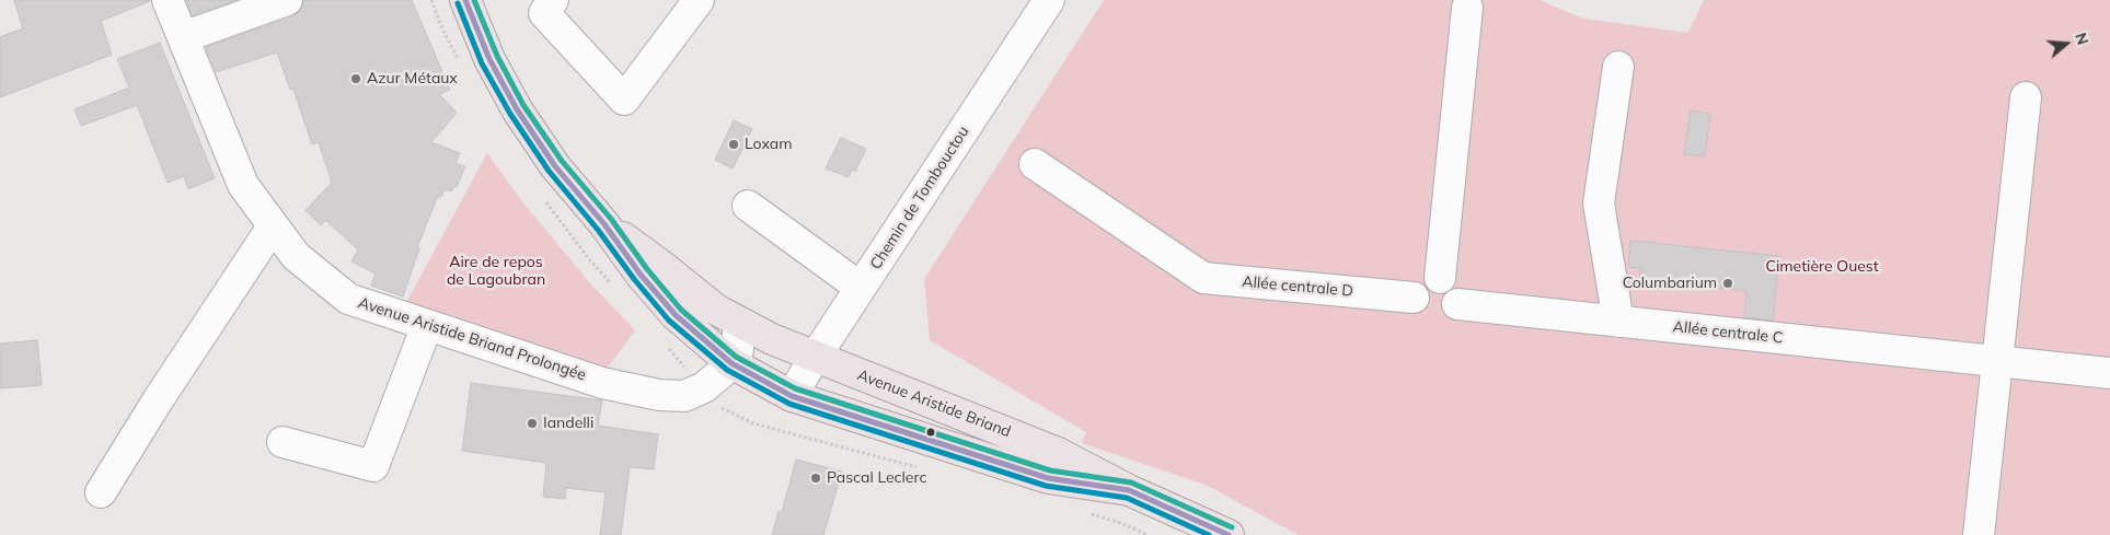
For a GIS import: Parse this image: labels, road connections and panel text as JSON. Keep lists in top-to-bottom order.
{
  "streets": {
    "main road": ["Avenue Aristide Briand"],
    "street": [
      "Chemin de Tombouctou",
      "Allée centrale D",
      "Allée centrale C",
      "Avenue Aristide Briand Prolongée"
    ]
  },
  "crossings": [
    ["Chemin de Tombouctou", "Avenue Aristide Briand"],
    ["Avenue Aristide Briand Prolongée", "Avenue Aristide Briand"]
  ],
  "parks": ["Aire de repos de Lagoubran", "Cimetière Ouest"],
  "places": [
    "Azur Métaux",
    "Loxam",
    "Columbarium",
    "Iandelli",
    "Pascal Leclerc"
  ],
  "north": "right"
}
